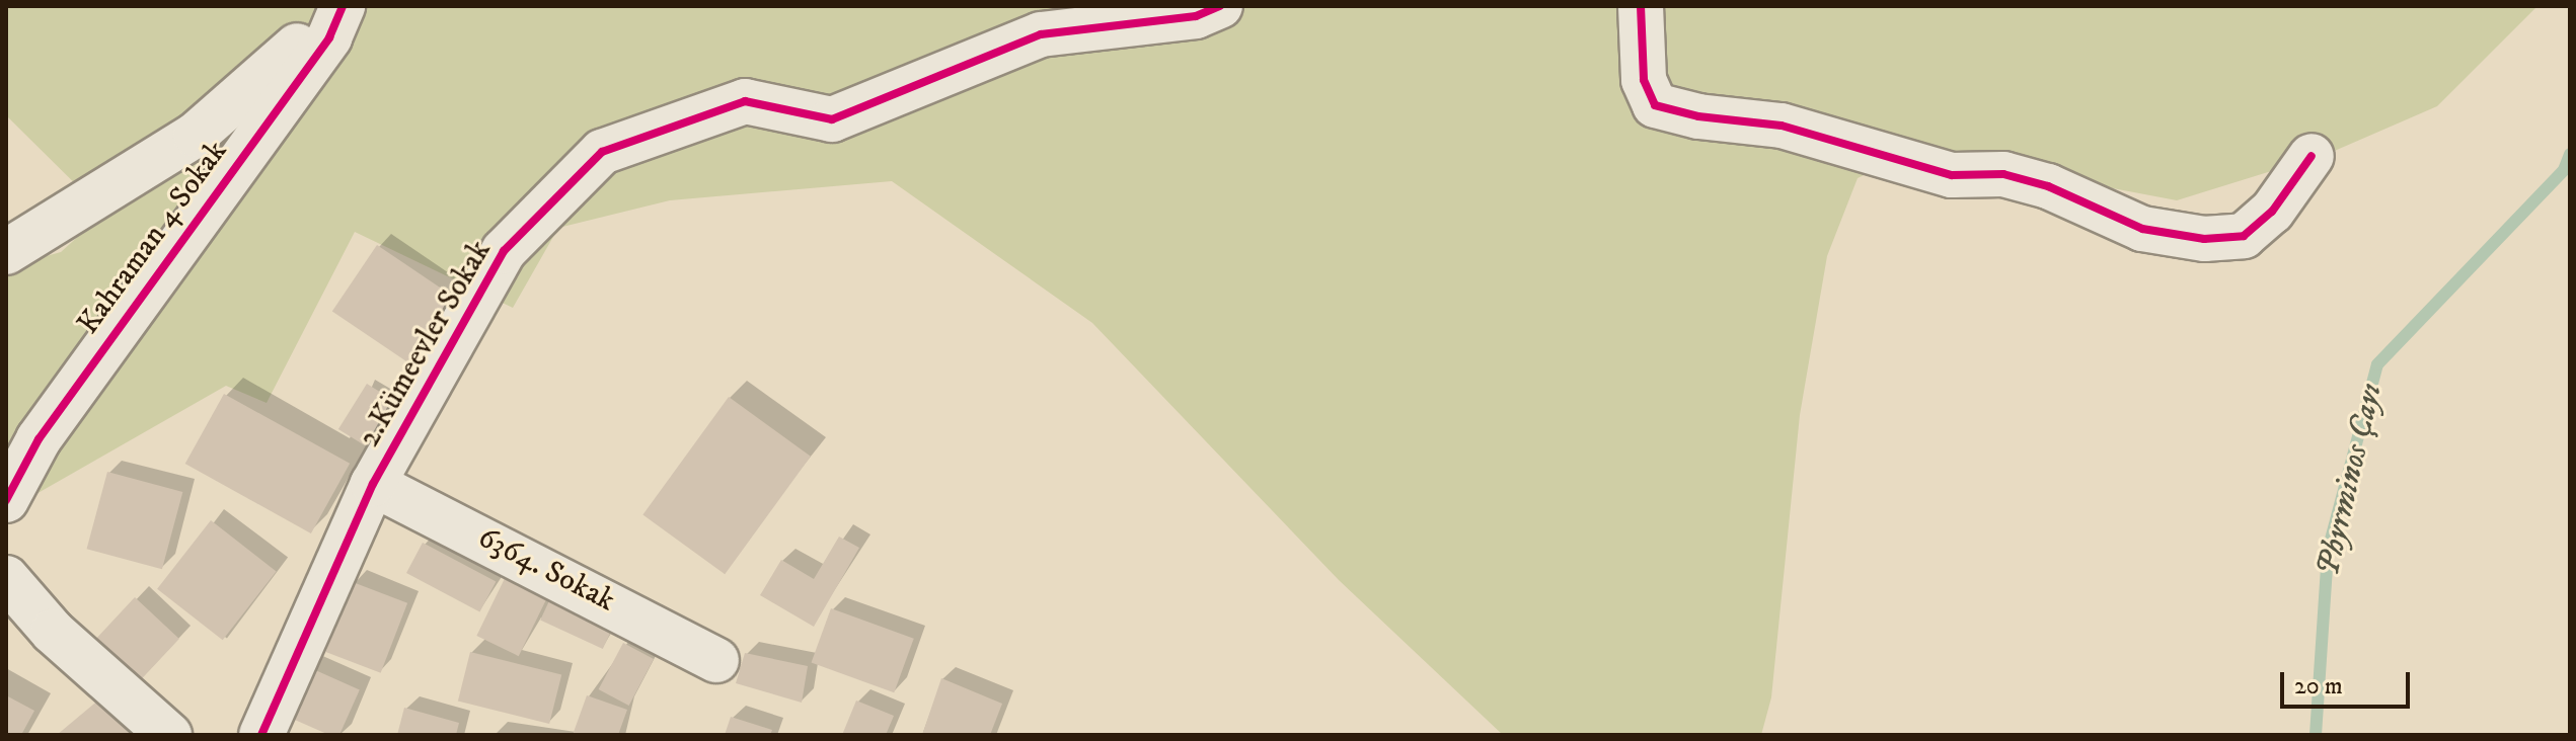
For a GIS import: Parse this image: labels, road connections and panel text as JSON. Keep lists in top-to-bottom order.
{
  "streets": {
    "street": ["Kahraman 4 Sokak", "2.Kümeevler Sokak", "6364. Sokak"]
  },
  "crossings": [
    ["2.Kümeevler Sokak", "6364. Sokak"]
  ],
  "water": ["Phyrminos Çayı"],
  "scale_bar": "20 m"
}
